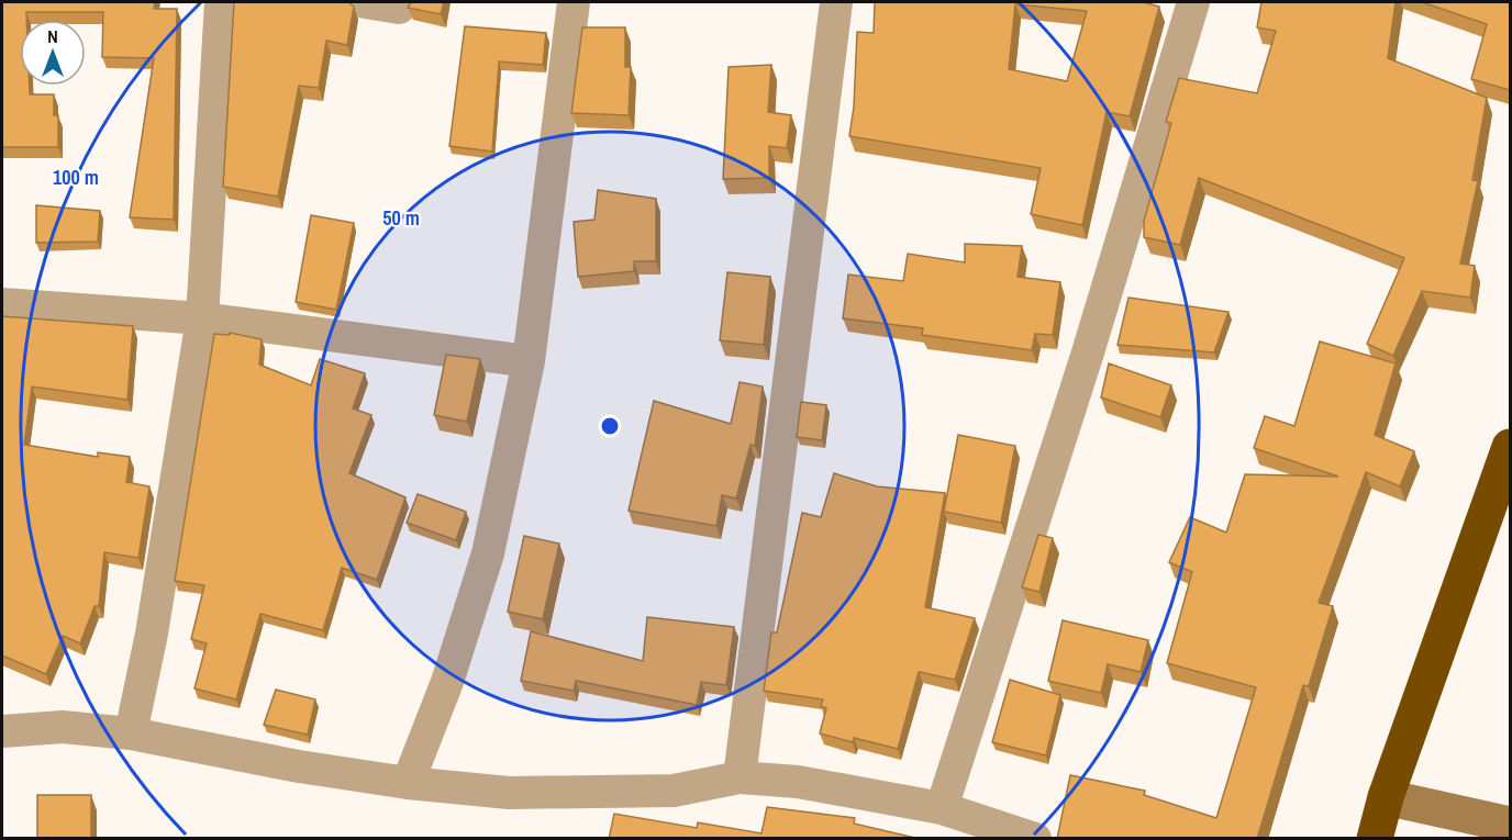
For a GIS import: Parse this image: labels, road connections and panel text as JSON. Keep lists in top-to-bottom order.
{
  "north": "top",
  "rings": ["100 m", "50 m"]
}
